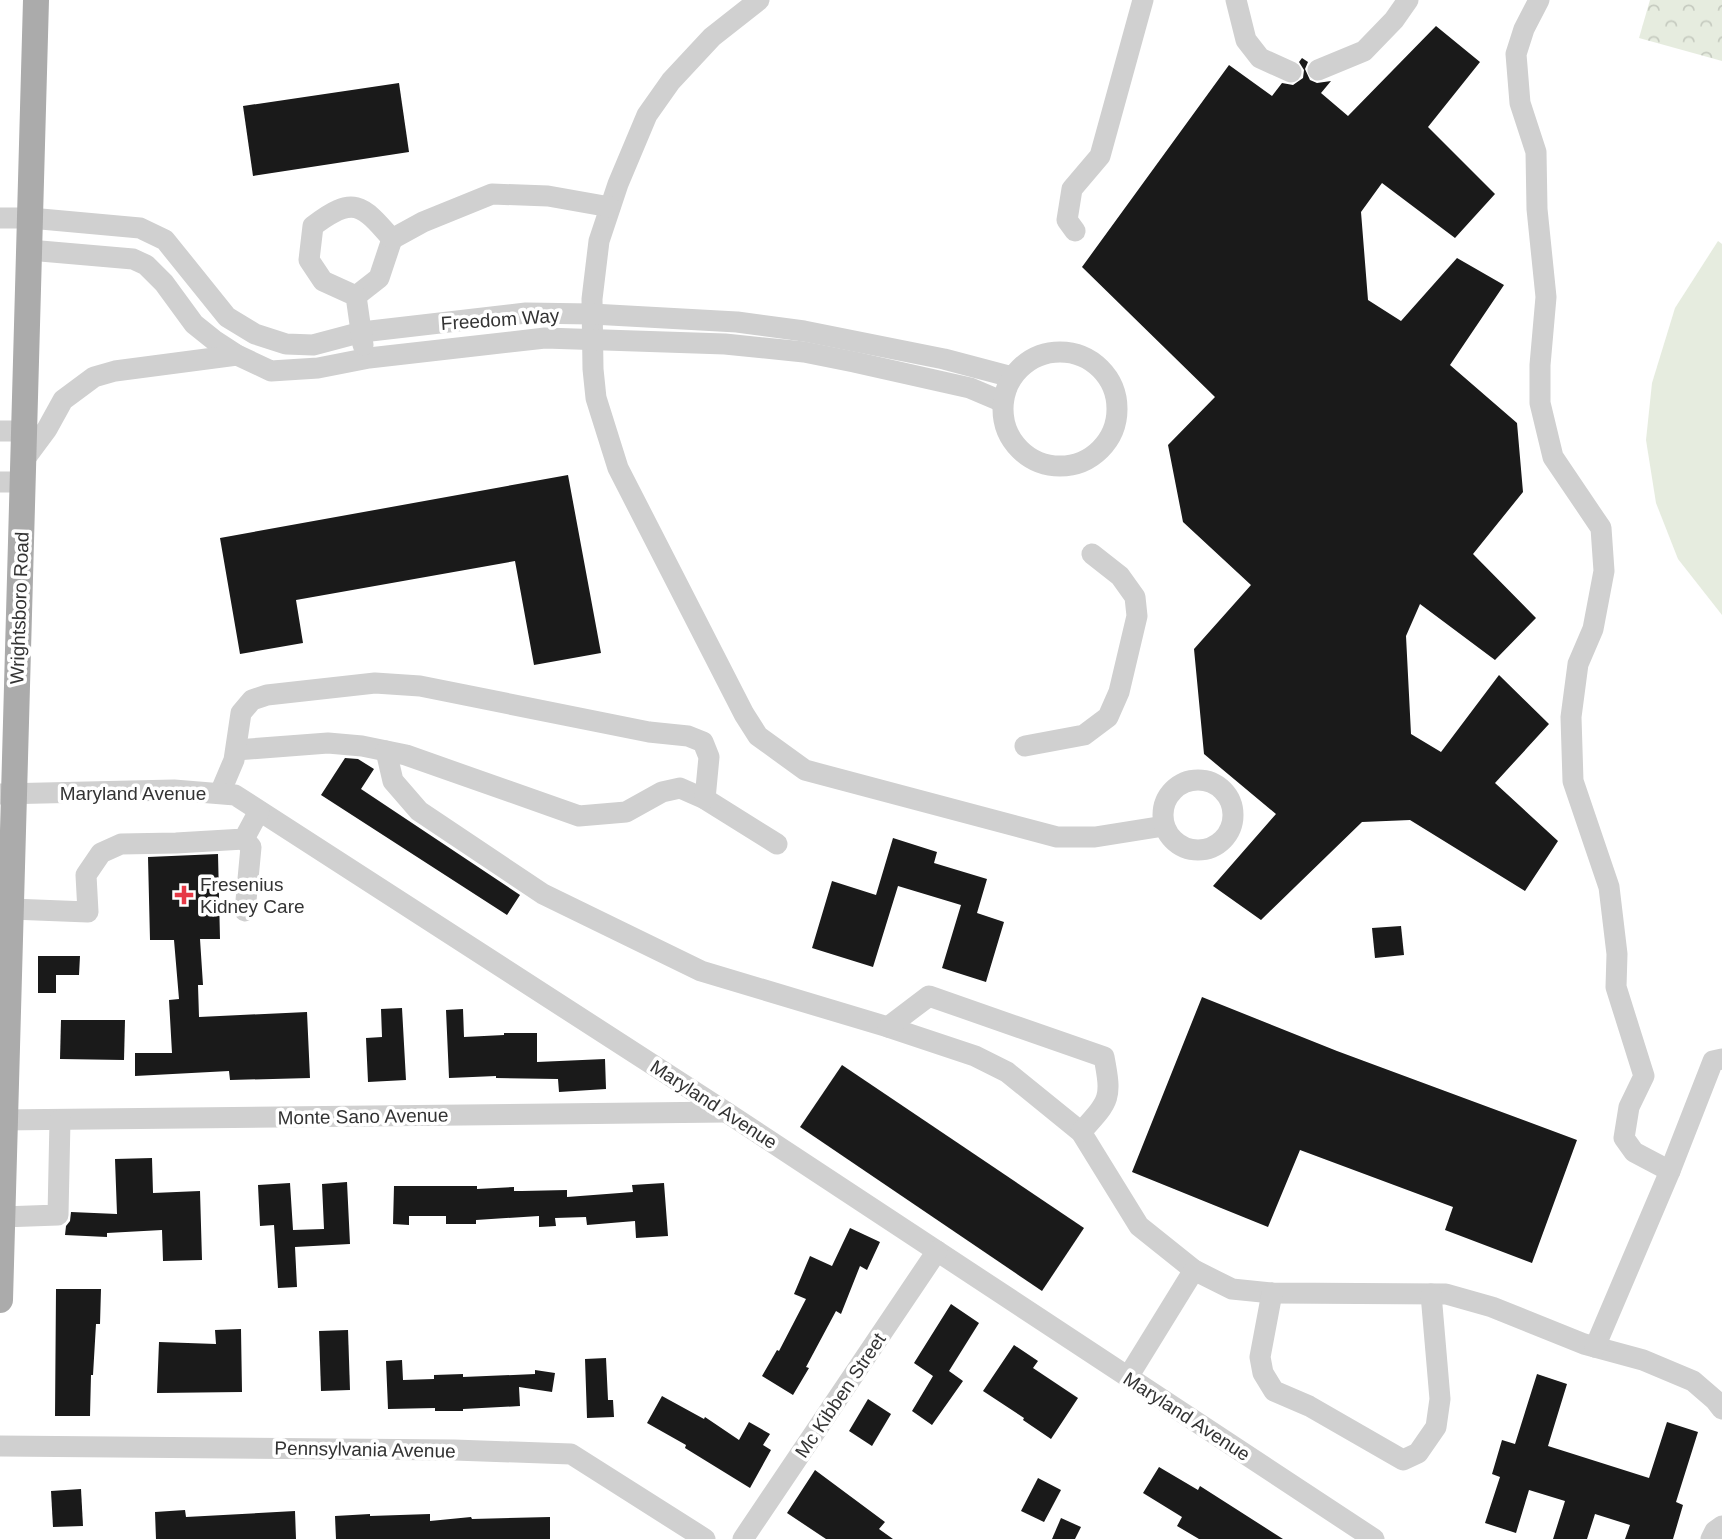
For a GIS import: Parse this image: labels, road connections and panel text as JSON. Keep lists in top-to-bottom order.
{
  "streets": {
    "main road": ["Wrightsboro Road"],
    "street": [
      "Freedom Way",
      "Maryland Avenue",
      "Monte Sano Avenue",
      "Mc Kibben Street",
      "Pennsylvania Avenue"
    ]
  },
  "crossings": [
    ["Freedom Way", "Wrightsboro Road"],
    ["Wrightsboro Road", "Maryland Avenue"],
    ["Wrightsboro Road", "Monte Sano Avenue"],
    ["Maryland Avenue", "Monte Sano Avenue"],
    ["Maryland Avenue", "Mc Kibben Street"]
  ],
  "places": {
    "health": ["Fresenius Kidney Care"]
  }
}
